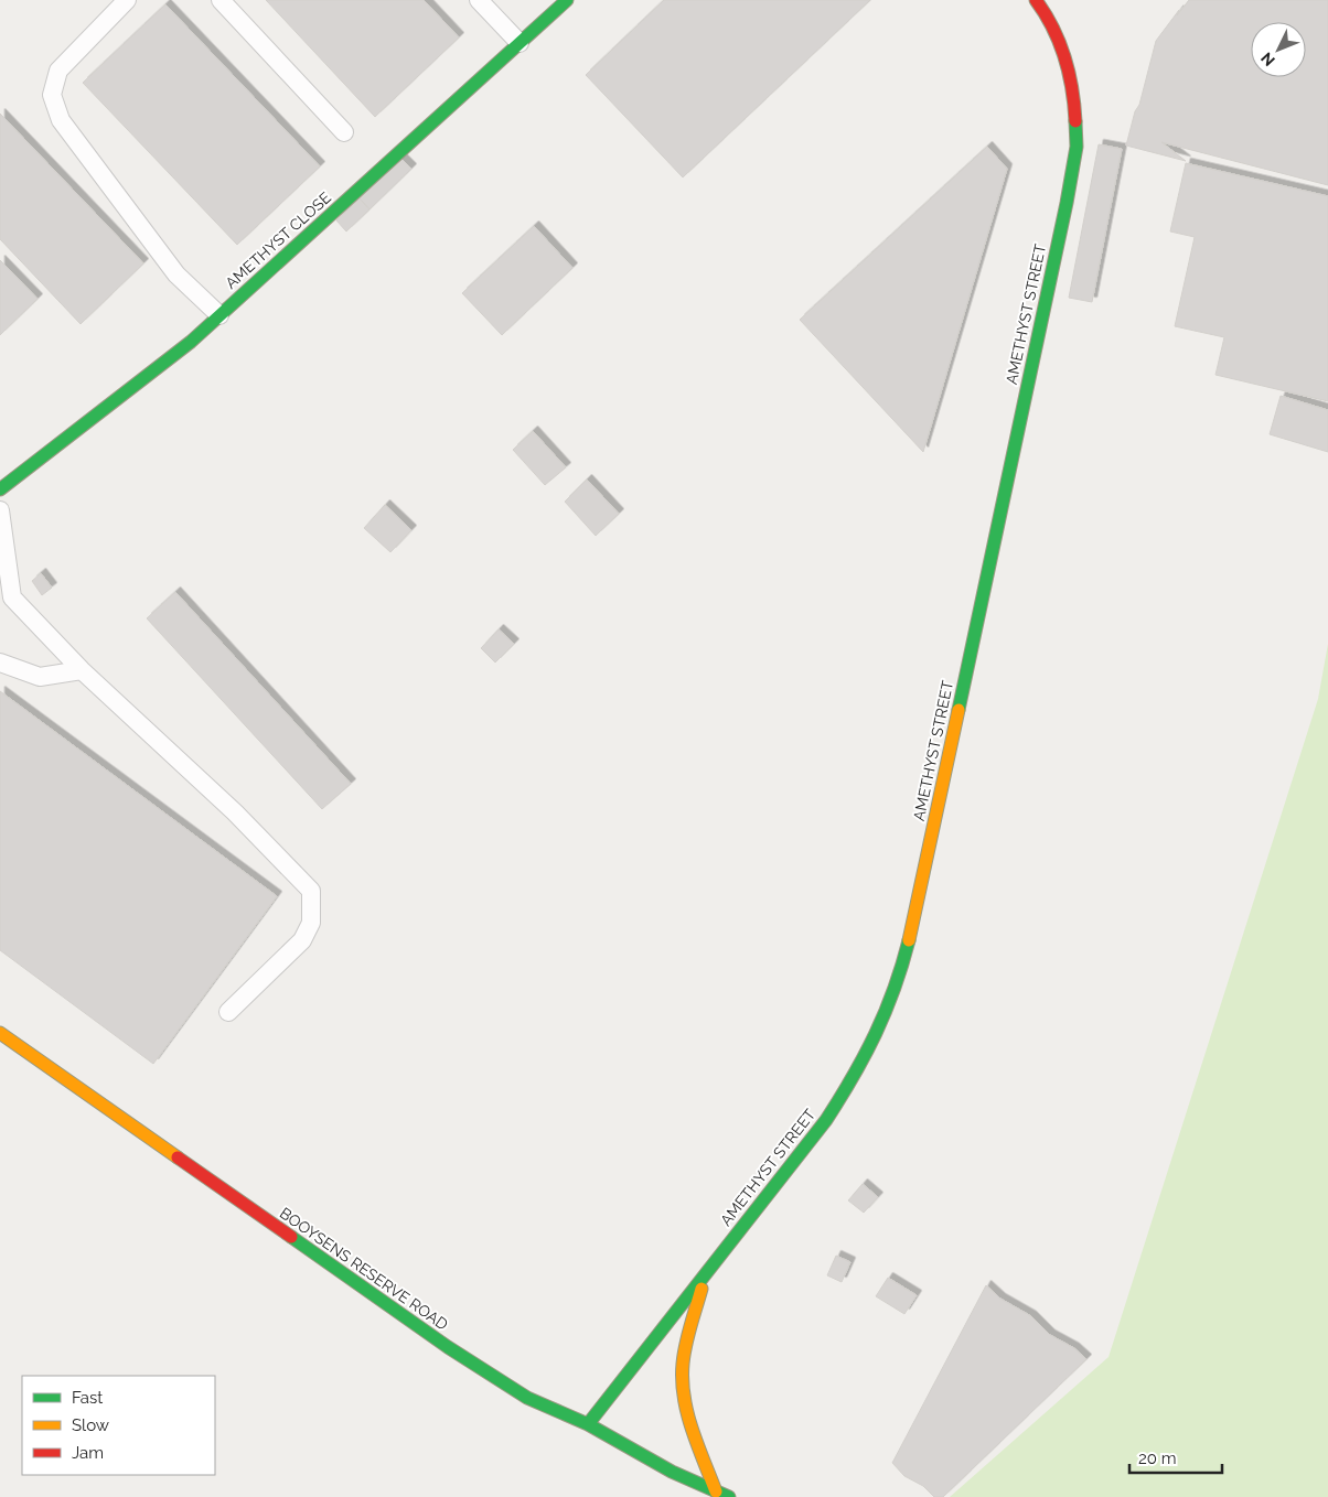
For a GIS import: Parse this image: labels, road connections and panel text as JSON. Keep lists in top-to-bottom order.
{
  "streets": {
    "street": ["AMETHYST CLOSE", "AMETHYST STREET", "BOOYSENS RESERVE ROAD"]
  },
  "crossings": [
    ["AMETHYST STREET", "BOOYSENS RESERVE ROAD"]
  ],
  "legend": ["Fast", "Slow", "Jam"],
  "scale_bar": "20 m",
  "north": "bottom left"
}
